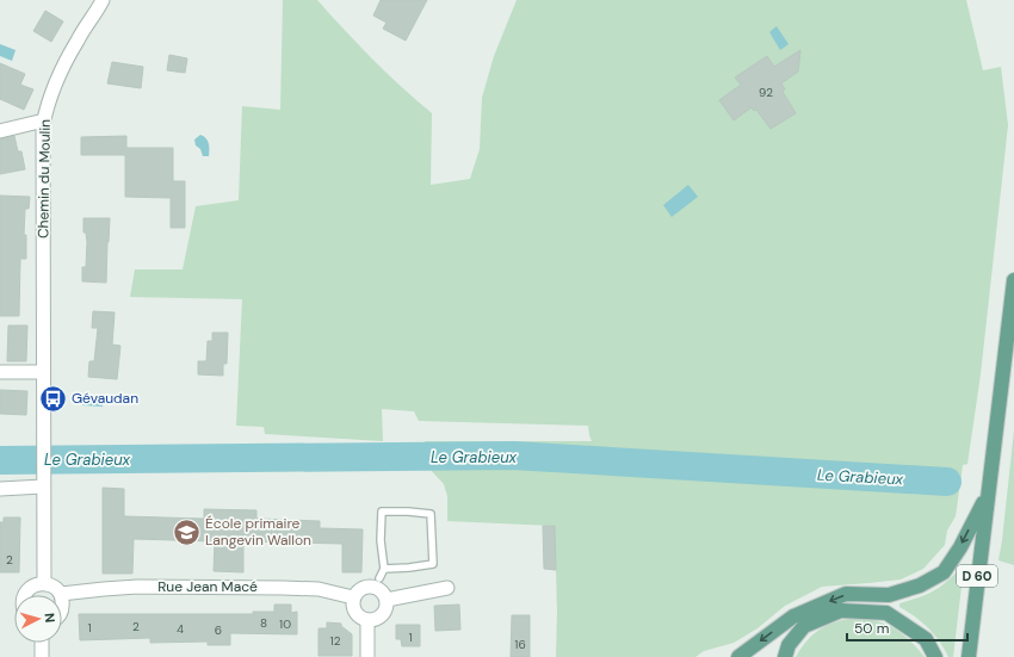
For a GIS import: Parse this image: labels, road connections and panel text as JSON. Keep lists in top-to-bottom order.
{
  "streets": {
    "main road": ["D 60"],
    "street": ["Chemin du Moulin", "Rue Jean Macé"]
  },
  "water": ["Le Grabieux"],
  "places": {
    "bus stop": ["Gévaudan"],
    "school or university": ["École primaire Langevin Wallon"]
  },
  "house_numbers": [
    "92",
    "2",
    "8",
    "10",
    "2",
    "1",
    "4",
    "6",
    "1",
    "12",
    "16"
  ],
  "scale_bar": "50 m",
  "north": "right"
}
